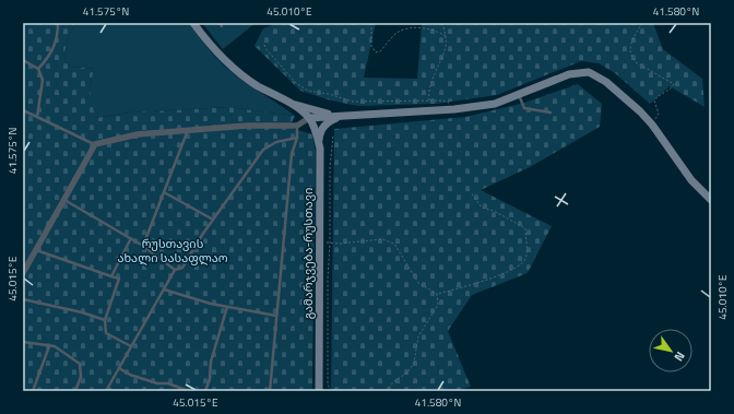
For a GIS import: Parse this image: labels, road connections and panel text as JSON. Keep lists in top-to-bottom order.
{
  "streets": {
    "main road": ["გამარჯვება-რუსთავი"]
  },
  "parks": ["რუსთავის ახალი სასაფლაო"],
  "north": "bottom right",
  "coordinates": [
    "41.575°N",
    "45.010°E",
    "41.580°N",
    "45.015°E"
  ]
}
